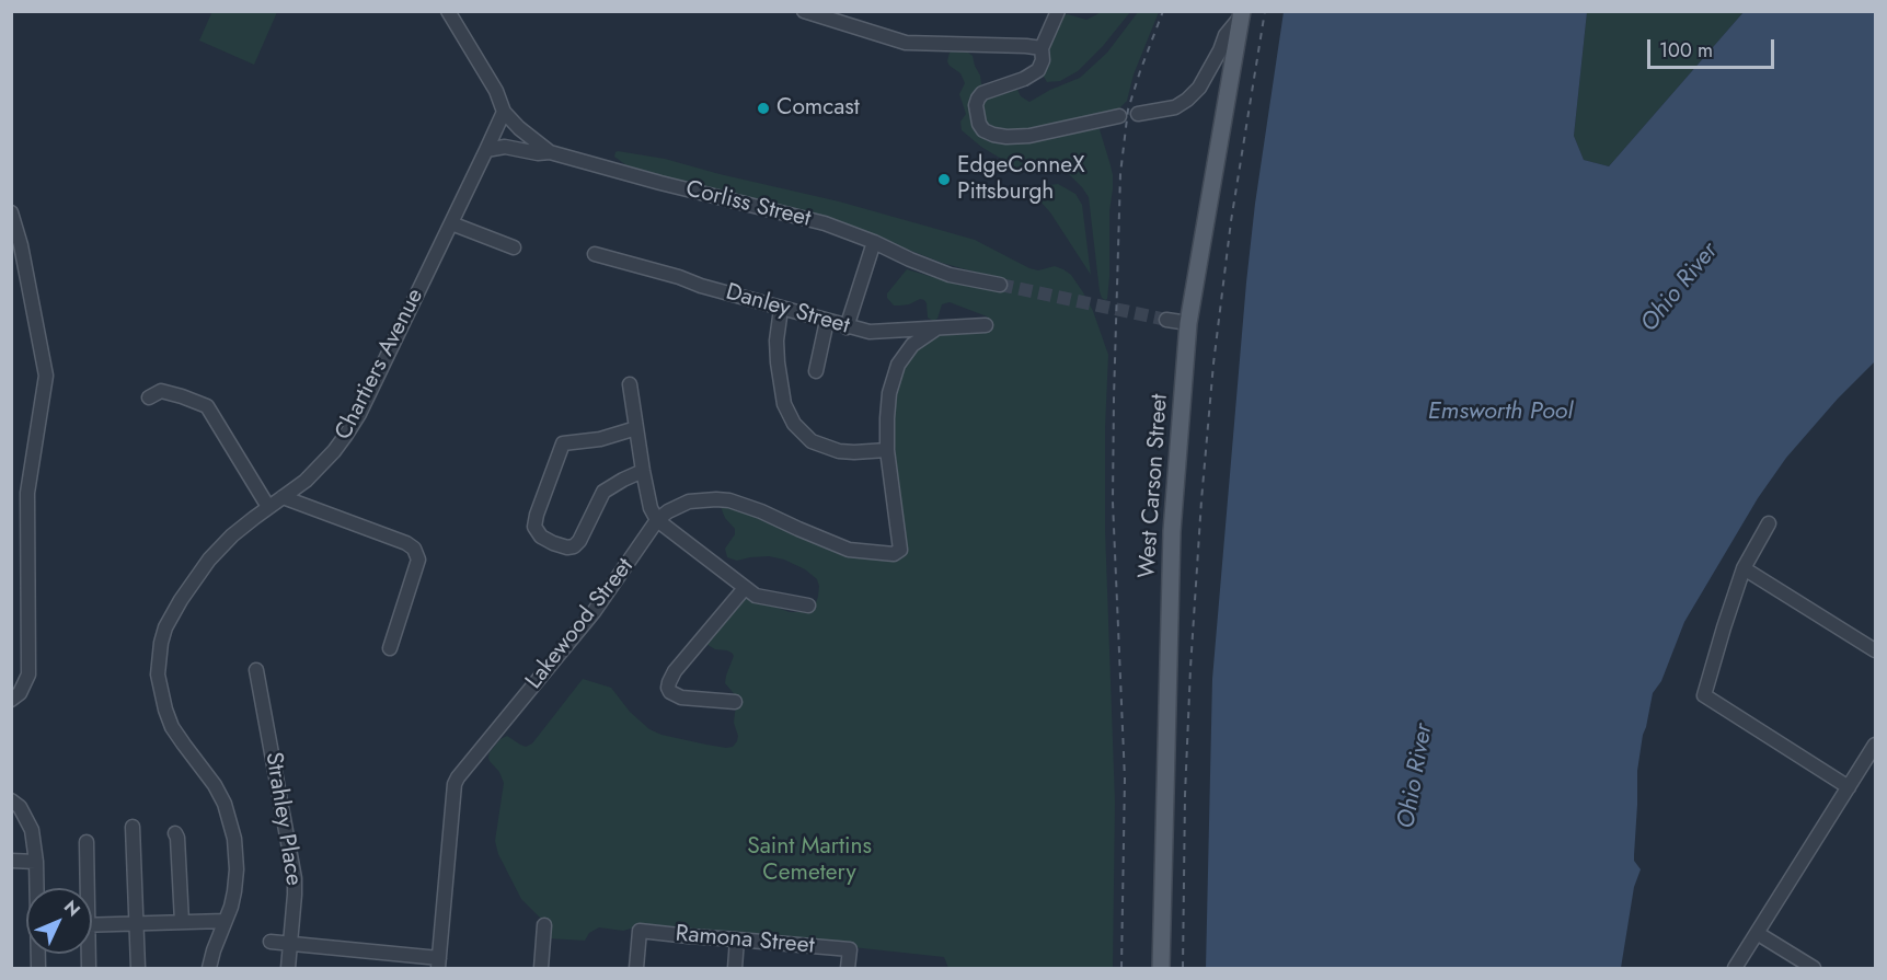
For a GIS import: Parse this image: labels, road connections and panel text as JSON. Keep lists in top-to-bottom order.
{
  "streets": {
    "main road": ["West Carson Street"],
    "street": [
      "Corliss Street",
      "Danley Street",
      "Chartiers Avenue",
      "Lakewood Street",
      "Strahley Place",
      "Ramona Street"
    ]
  },
  "crossings": [
    ["Corliss Street", "Chartiers Avenue"]
  ],
  "water": ["Ohio River", "Emsworth Pool"],
  "parks": ["Saint Martins Cemetery"],
  "places": ["Comcast", "EdgeConneX Pittsburgh"],
  "scale_bar": "100 m",
  "north": "top right"
}
